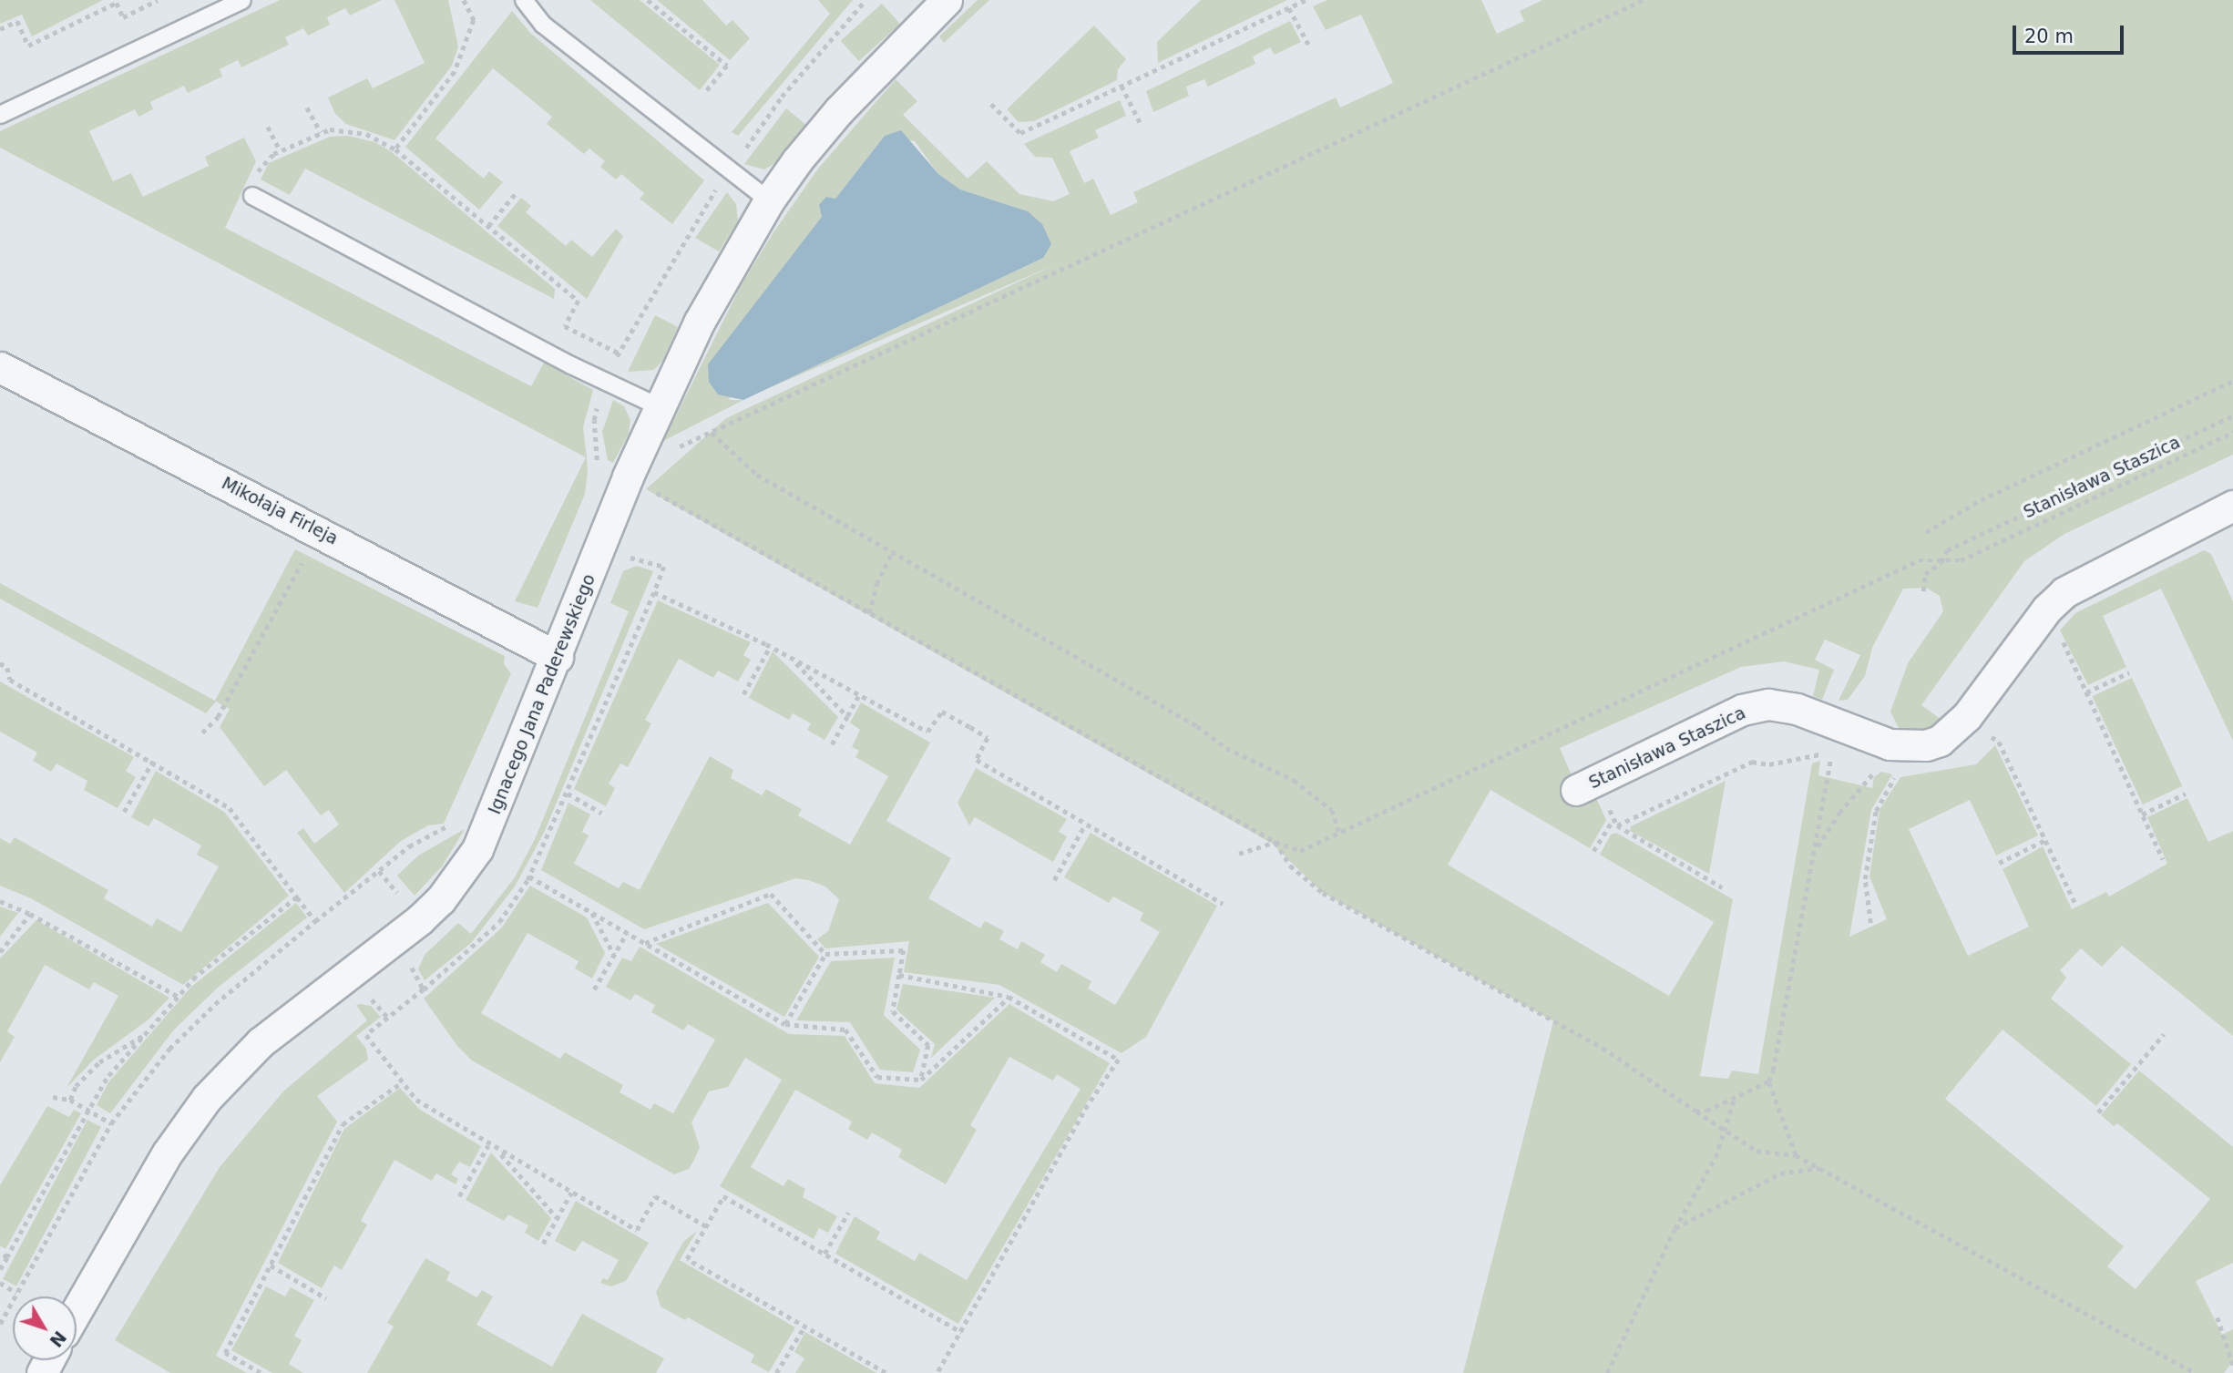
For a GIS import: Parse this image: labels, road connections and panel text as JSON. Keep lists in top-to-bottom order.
{
  "streets": {
    "street": ["Stanisława Staszica", "Mikołaja Firleja", "Ignacego Jana Paderewskiego"]
  },
  "crossings": [
    ["Mikołaja Firleja", "Ignacego Jana Paderewskiego"]
  ],
  "scale_bar": "20 m",
  "north": "bottom right"
}
